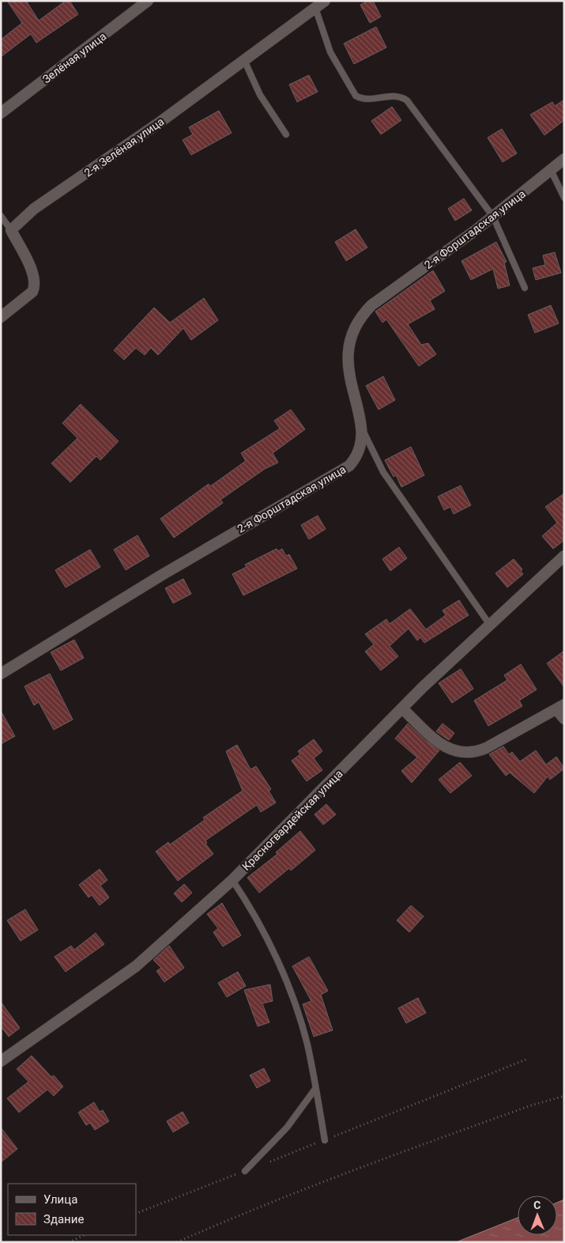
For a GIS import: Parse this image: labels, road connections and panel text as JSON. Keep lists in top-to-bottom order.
{
  "streets": {
    "street": [
      "Зелёная улица",
      "2-я Зелёная улица",
      "2-я Форштадская улица",
      "Красногвардейская улица"
    ]
  },
  "legend": ["Улица", "Здание"],
  "north": "top"
}
